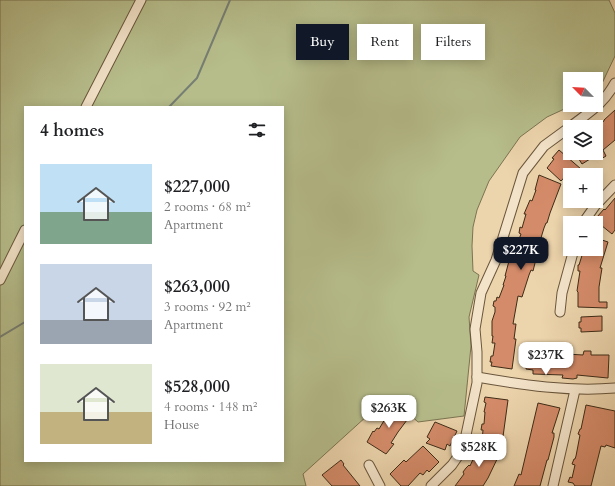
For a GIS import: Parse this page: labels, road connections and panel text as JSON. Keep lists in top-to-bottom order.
{
  "north": "top left",
  "page": {
    "chip": ["Buy", "Rent", "Filters"],
    "map_buttons": ["+", "−"],
    "heading": "4 homes",
    "list": [
      {
        "name": "$227,000",
        "note": "2 rooms · 68 m² · Apartment"
      },
      {
        "name": "$263,000",
        "note": "3 rooms · 92 m² · Apartment"
      },
      {
        "name": "$528,000",
        "note": "4 rooms · 148 m² · House"
      }
    ],
    "price": [
      "$227K",
      "$237K",
      "$263K",
      "$528K"
    ]
  }
}
